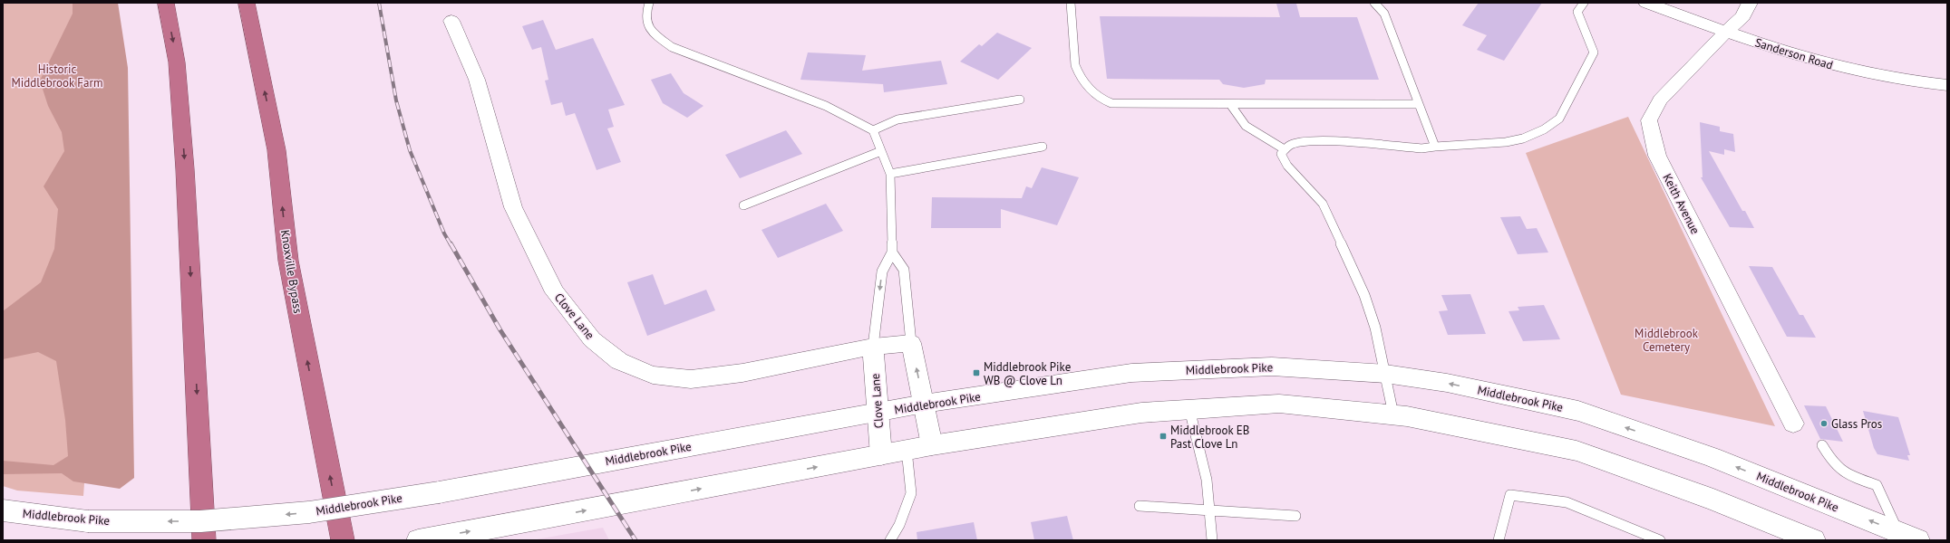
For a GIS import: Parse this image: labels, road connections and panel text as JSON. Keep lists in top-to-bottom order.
{
  "streets": {
    "highway": ["Knoxville Bypass"],
    "main road": ["Sanderson Road", "Keith Avenue", "Middlebrook Pike"],
    "street": ["Clove Lane"]
  },
  "crossings": [
    ["Sanderson Road", "Keith Avenue"],
    ["Clove Lane", "Middlebrook Pike"]
  ],
  "parks": ["Historic Middlebrook Farm", "Middlebrook Cemetery"],
  "places": {
    "transit": ["Middlebrook Pike WB @ Clove Ln", "Middlebrook EB Past Clove Ln"],
    "other": ["Glass Pros"]
  }
}
